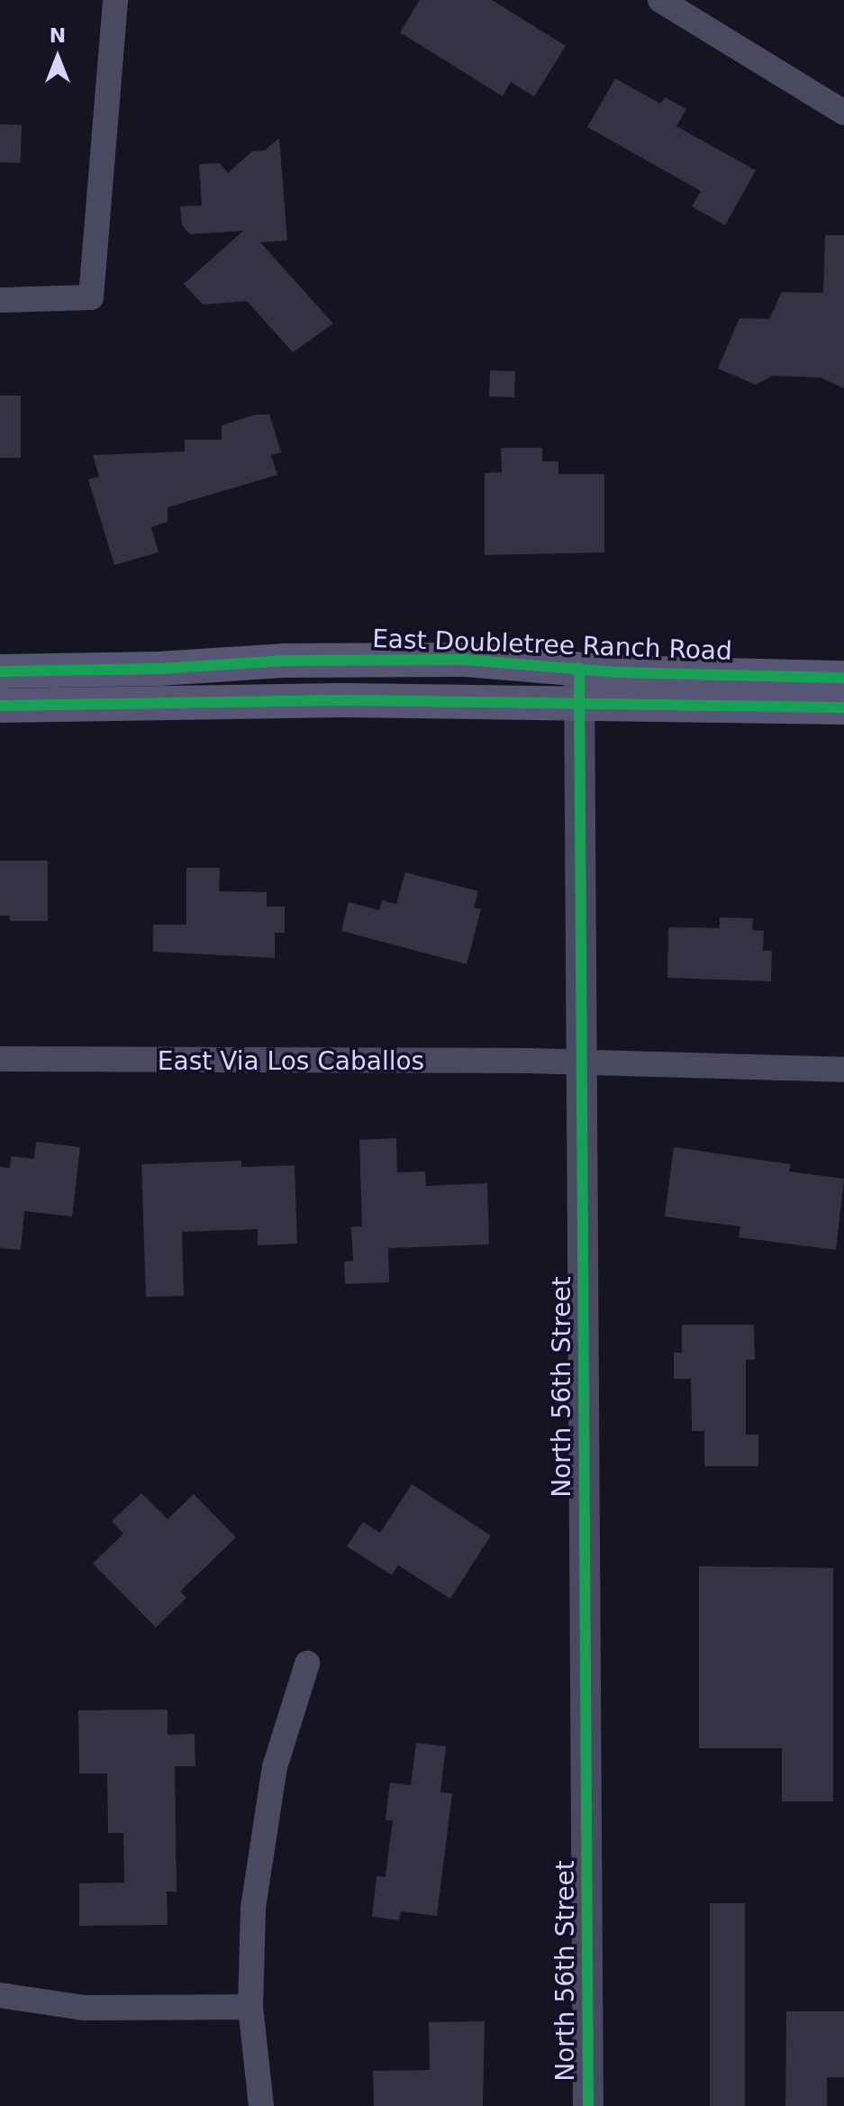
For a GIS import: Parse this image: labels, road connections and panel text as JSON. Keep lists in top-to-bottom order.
{
  "streets": {
    "main road": ["East Doubletree Ranch Road"],
    "street": ["East Via Los Caballos", "North 56th Street"]
  },
  "crossings": [
    ["East Doubletree Ranch Road", "North 56th Street"],
    ["East Via Los Caballos", "North 56th Street"]
  ],
  "north": "top"
}
